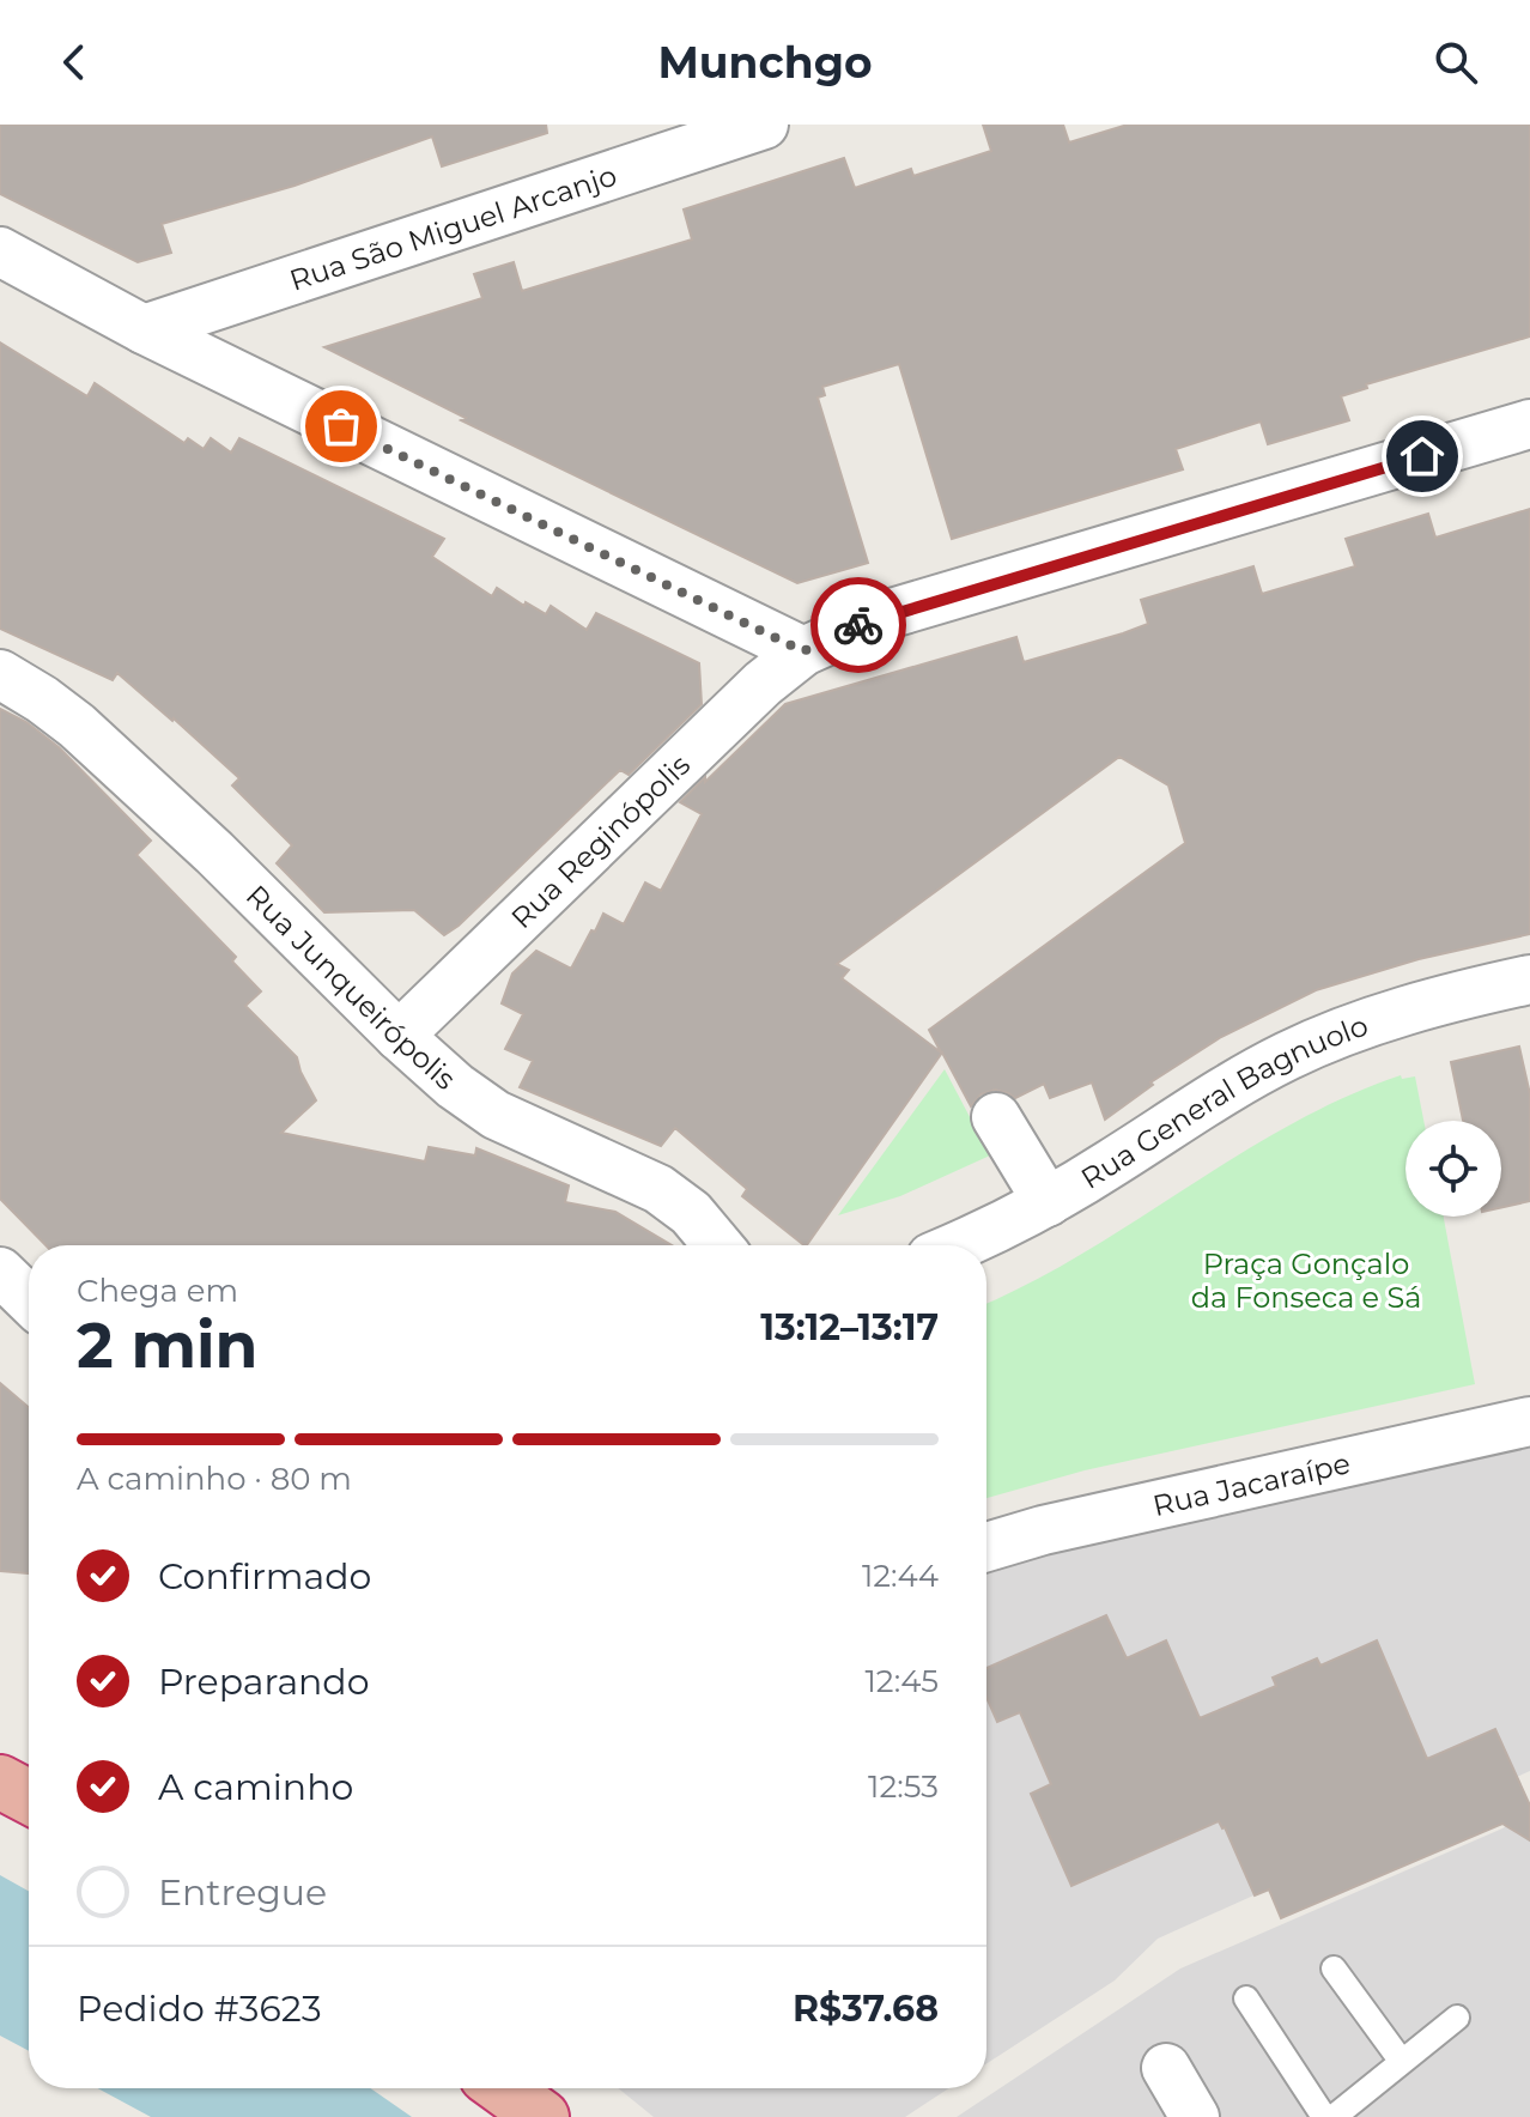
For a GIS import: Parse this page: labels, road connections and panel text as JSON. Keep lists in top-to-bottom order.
{
  "streets": {
    "street": [
      "Rua São Miguel Arcanjo",
      "Rua Reginópolis",
      "Rua Junqueirópolis",
      "Rua General Bagnuolo",
      "Rua Jacaraípe"
    ]
  },
  "crossings": [
    ["Rua Reginópolis", "Rua Junqueirópolis"]
  ],
  "parks": ["Praça Gonçalo da Fonseca e Sá"],
  "page": {
    "header": "Munchgo",
    "heading": ["2 min", "Chega em", "13:12–13:17"],
    "panel": ["Pedido #3623", "R$37.68"],
    "bar": "A caminho · 80 m",
    "list": [
      ["Confirmado", "12:44"],
      ["Preparando", "12:45"],
      ["A caminho", "12:53"],
      "Entregue"
    ]
  }
}
